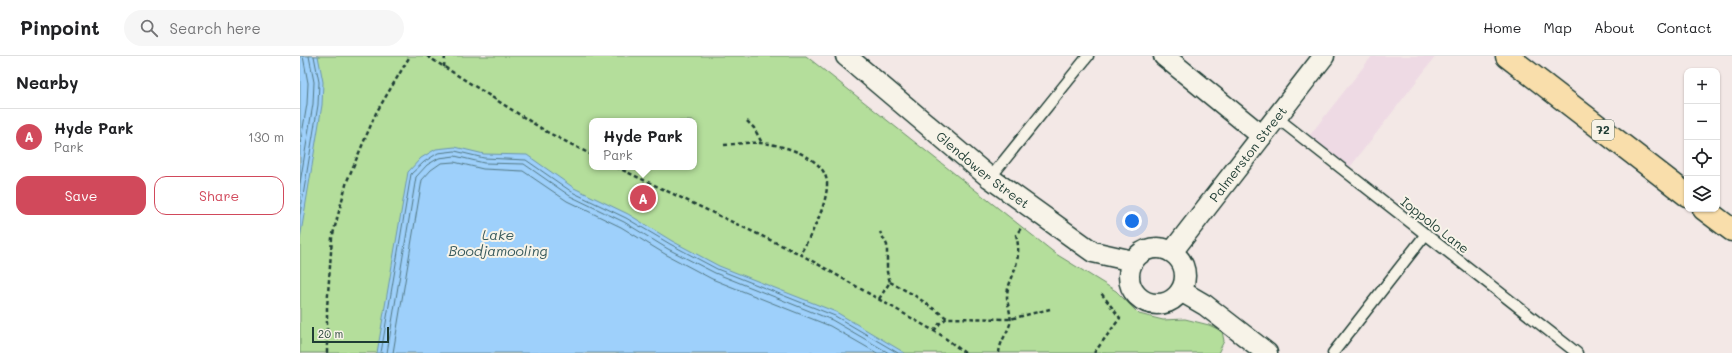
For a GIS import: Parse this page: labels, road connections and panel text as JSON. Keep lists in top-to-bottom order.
{
  "streets": {
    "main road": ["72"],
    "street": ["Palmerston Street", "Glendower Street"],
    "lane": ["Ioppolo Lane"]
  },
  "crossings": [
    ["Palmerston Street", "Glendower Street"],
    ["Palmerston Street", "Ioppolo Lane"]
  ],
  "water": ["Lake Boodjamooling"],
  "scale_bar": "20 m",
  "page": {
    "header": "Pinpoint",
    "search": "Search here",
    "nav": [
      "Home",
      "Map",
      "About",
      "Contact"
    ],
    "heading": "Nearby",
    "map_buttons": ["+", "−"],
    "list": [
      {
        "mark": "A",
        "name": "Hyde Park",
        "note": "Park",
        "value": "130 m"
      }
    ],
    "popup": ["Hyde Park", "Park"],
    "buttons": ["Save", "Share"],
    "pins": "A",
    "scale": "20 m"
  }
}
